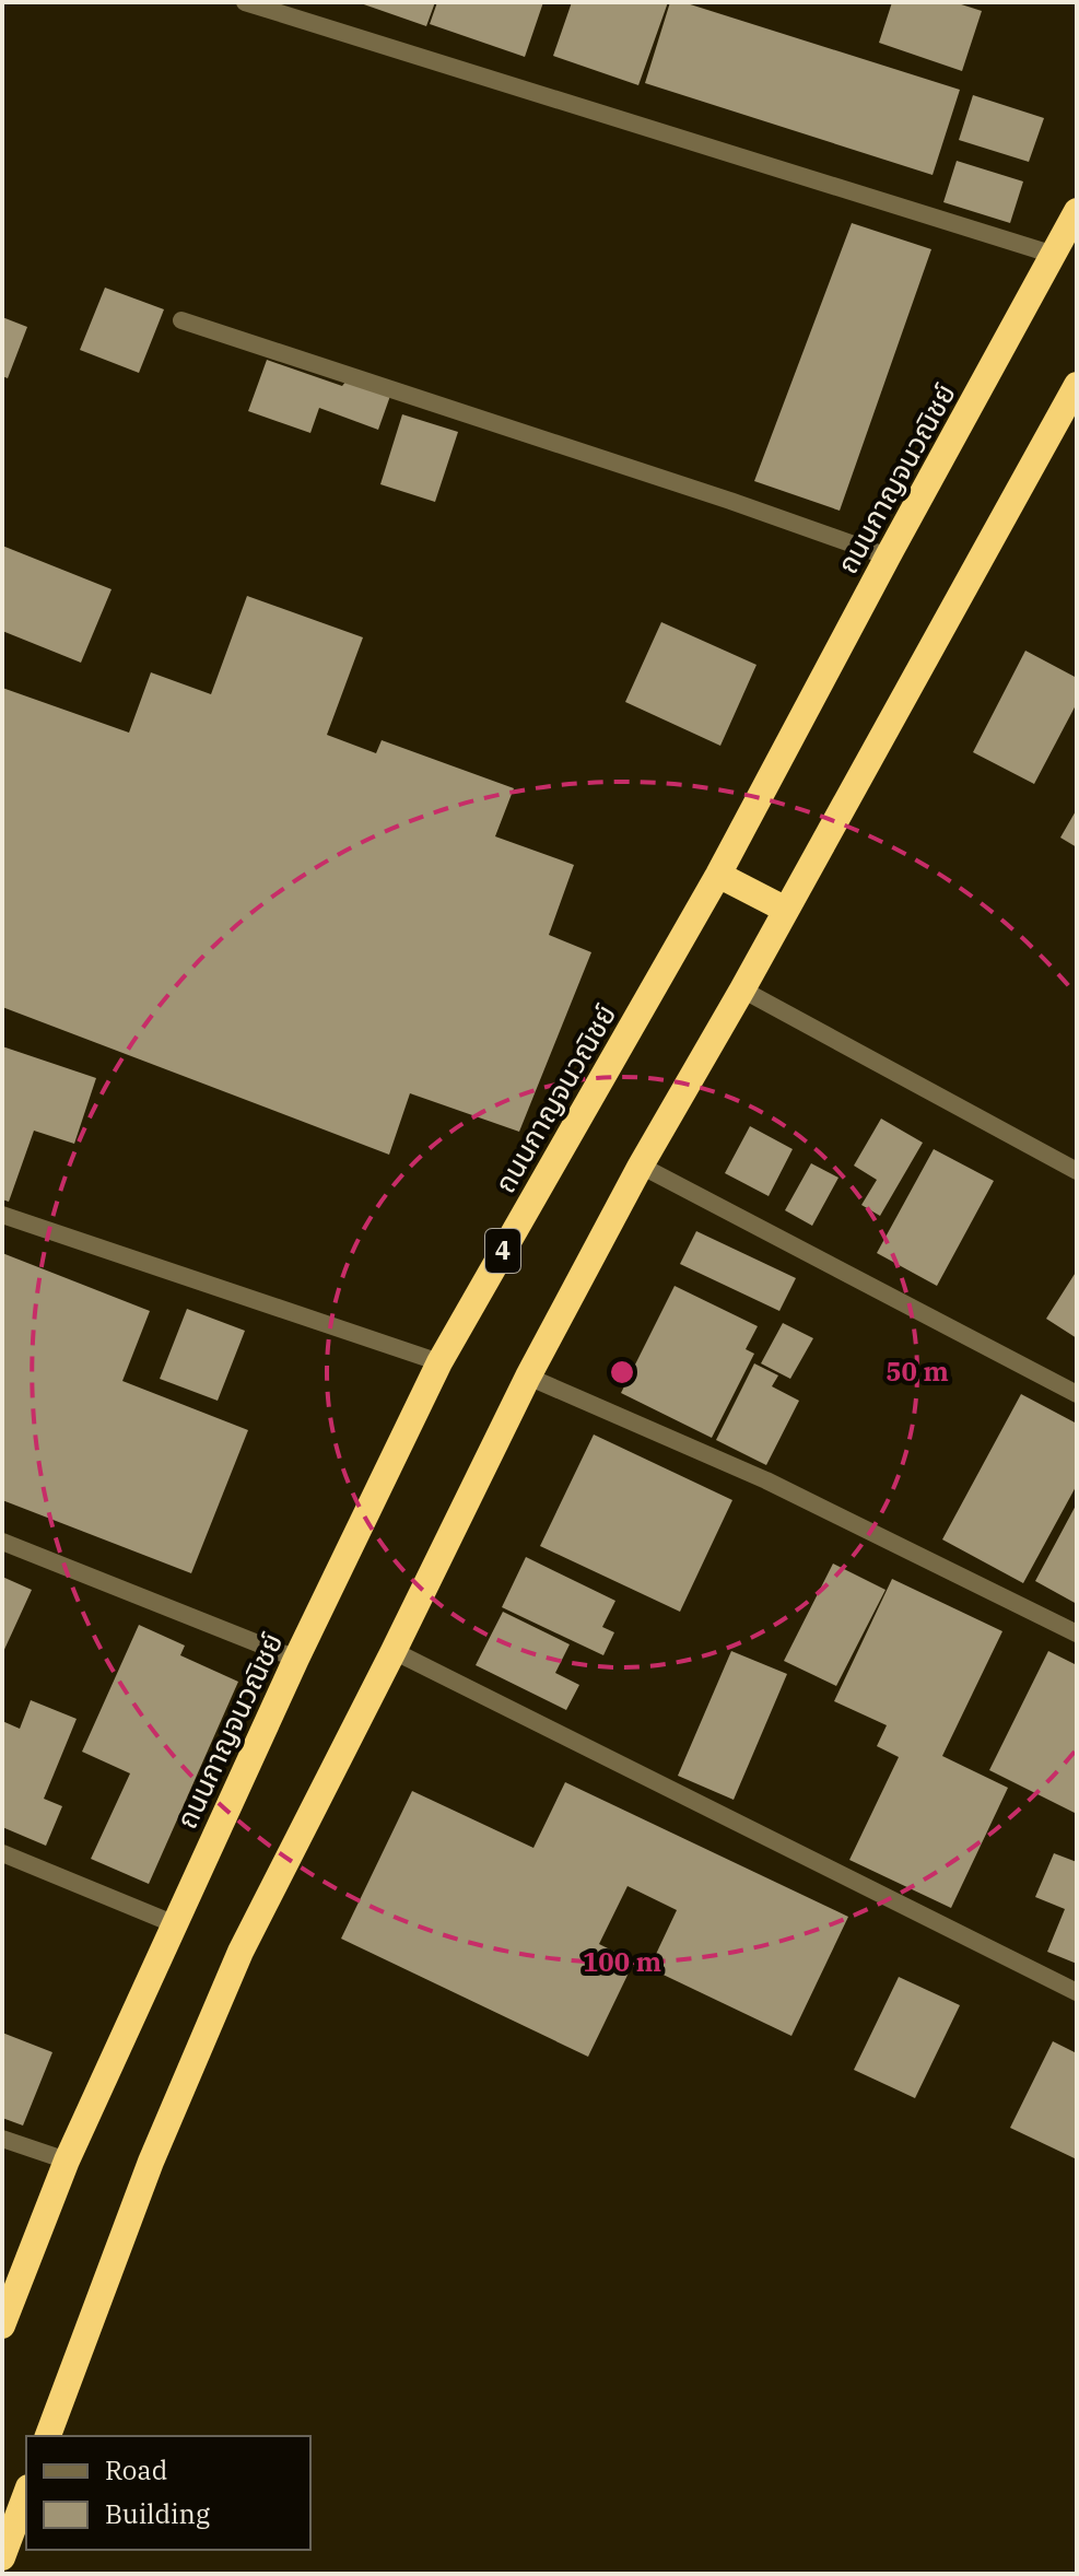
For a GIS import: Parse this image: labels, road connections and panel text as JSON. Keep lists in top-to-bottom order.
{
  "streets": {
    "highway": ["ถนนกาญจนวณิชย์", "4"]
  },
  "legend": ["Road", "Building"],
  "rings": ["50 m", "100 m"]
}
